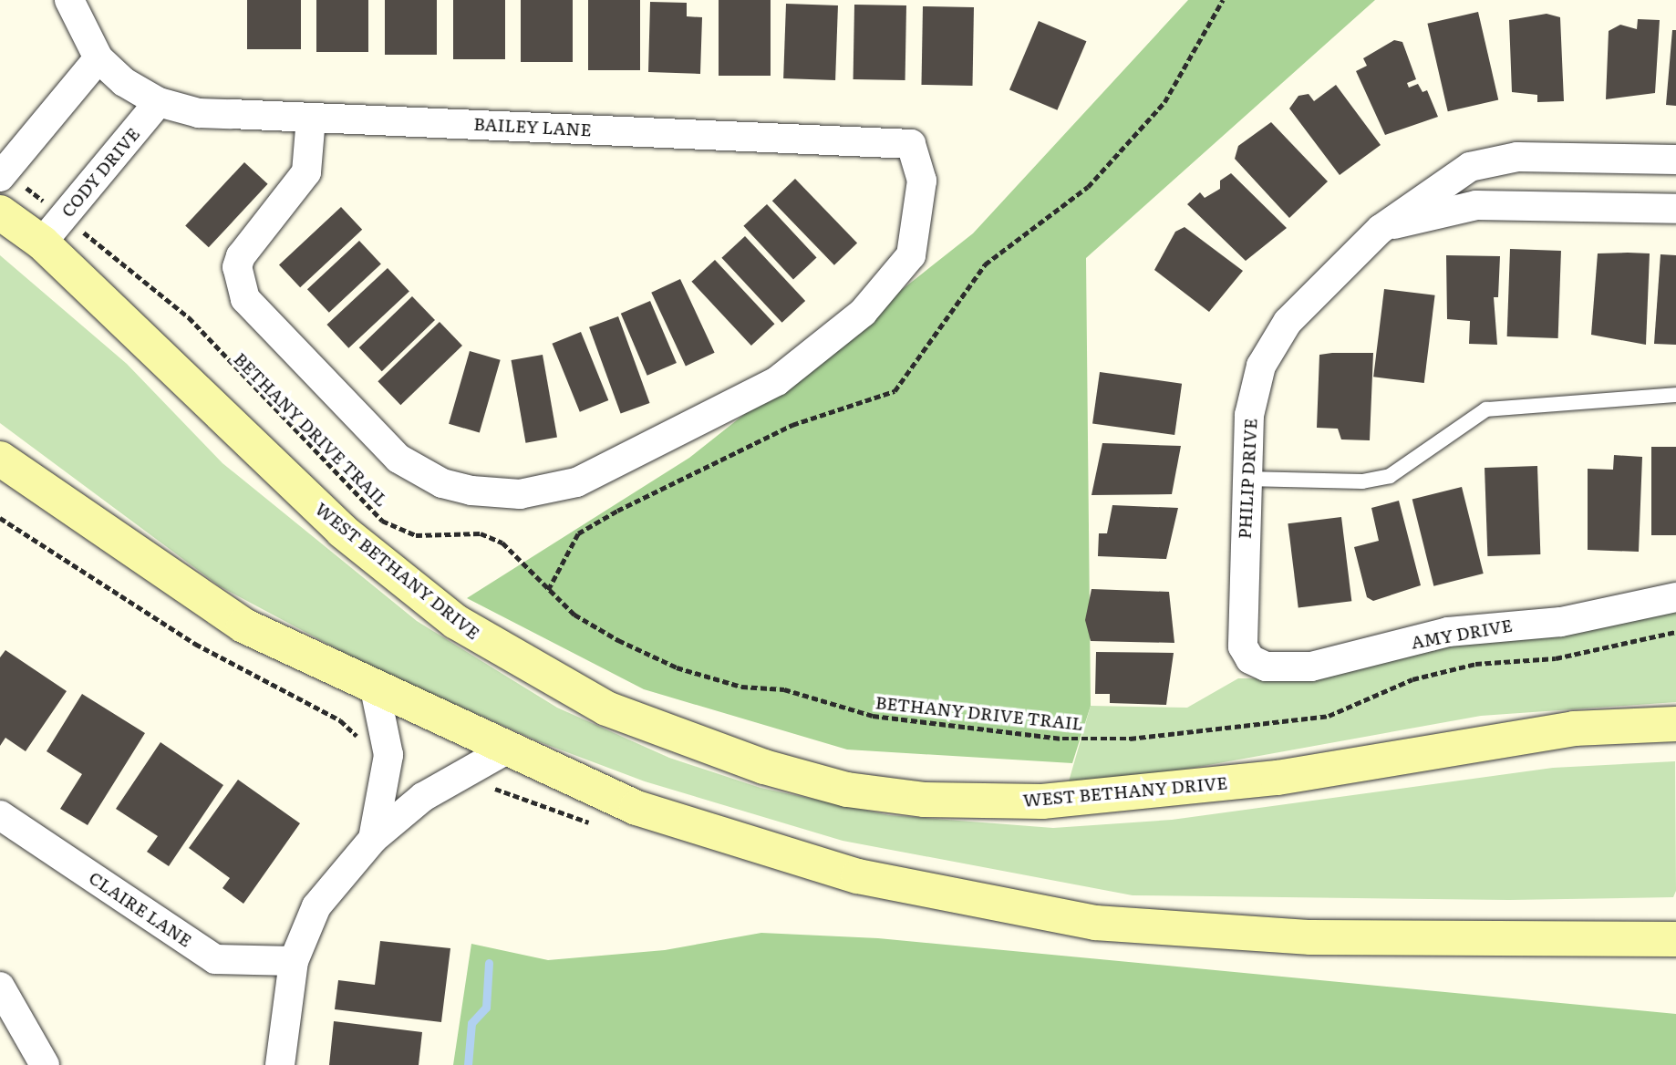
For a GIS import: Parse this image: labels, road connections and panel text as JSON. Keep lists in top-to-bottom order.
{
  "streets": {
    "main road": ["WEST BETHANY DRIVE"],
    "street": [
      "BAILEY LANE",
      "CODY DRIVE",
      "PHILIP DRIVE",
      "AMY DRIVE",
      "CLAIRE LANE"
    ],
    "path": ["BETHANY DRIVE TRAIL"]
  },
  "crossings": [
    ["BAILEY LANE", "CODY DRIVE"],
    ["CODY DRIVE", "BETHANY DRIVE TRAIL"],
    ["CODY DRIVE", "WEST BETHANY DRIVE"],
    ["BETHANY DRIVE TRAIL", "WEST BETHANY DRIVE"],
    ["PHILIP DRIVE", "AMY DRIVE"]
  ]
}
